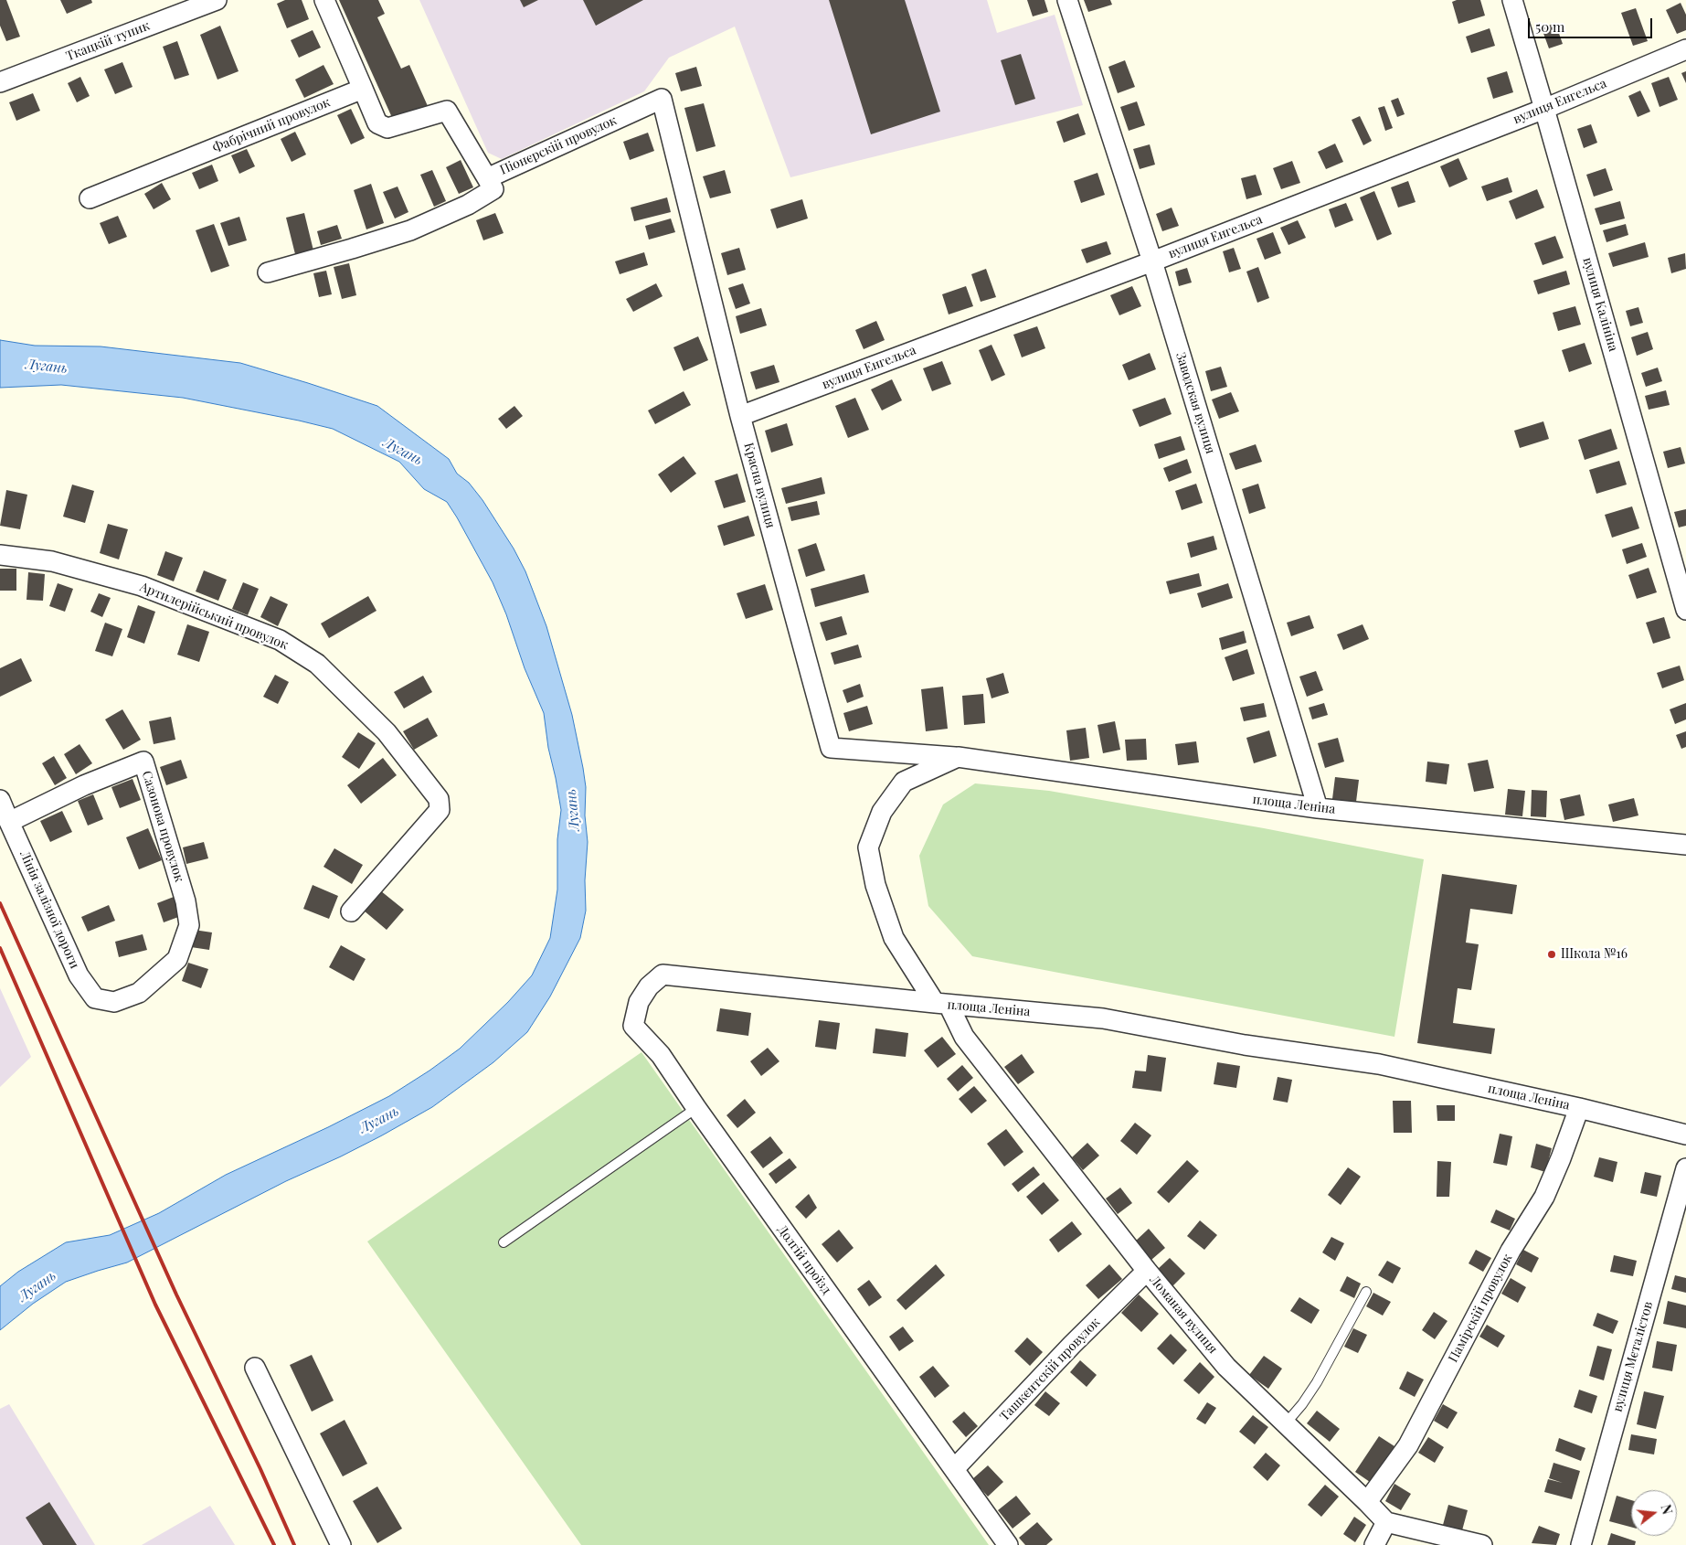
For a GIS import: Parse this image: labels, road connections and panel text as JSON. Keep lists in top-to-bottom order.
{
  "streets": {
    "street": [
      "Ткацкій тупик",
      "вулиця Енгельса",
      "Фабрічний провулок",
      "Піонєрскій провулок",
      "вулиця Калініна",
      "Заводская вулиця",
      "Красна вулиця",
      "Артилерійський провулок",
      "площа Леніна",
      "Сазонова провулок",
      "Лінія залізної дороги",
      "Долгій проїзд",
      "Памірскій провулок",
      "Ломаная вулиця",
      "вулиця Мєталістов",
      "Ташкєнтскій провулок"
    ]
  },
  "crossings": [
    ["вулиця Енгельса", "вулиця Калініна"],
    ["вулиця Енгельса", "Заводская вулиця"],
    ["вулиця Енгельса", "Красна вулиця"],
    ["Піонєрскій провулок", "Красна вулиця"],
    ["Заводская вулиця", "площа Леніна"],
    ["Красна вулиця", "площа Леніна"],
    ["площа Леніна", "Долгій проїзд"],
    ["площа Леніна", "Памірскій провулок"],
    ["площа Леніна", "Ломаная вулиця"],
    ["Сазонова провулок", "Лінія залізної дороги"],
    ["Долгій проїзд", "Ломаная вулиця"],
    ["Долгій проїзд", "Ташкєнтскій провулок"],
    ["Памірскій провулок", "Ломаная вулиця"],
    ["Ломаная вулиця", "Ташкєнтскій провулок"]
  ],
  "water": ["Лугань"],
  "places": ["Школа №16"],
  "scale_bar": "50 m",
  "north": "right"
}
